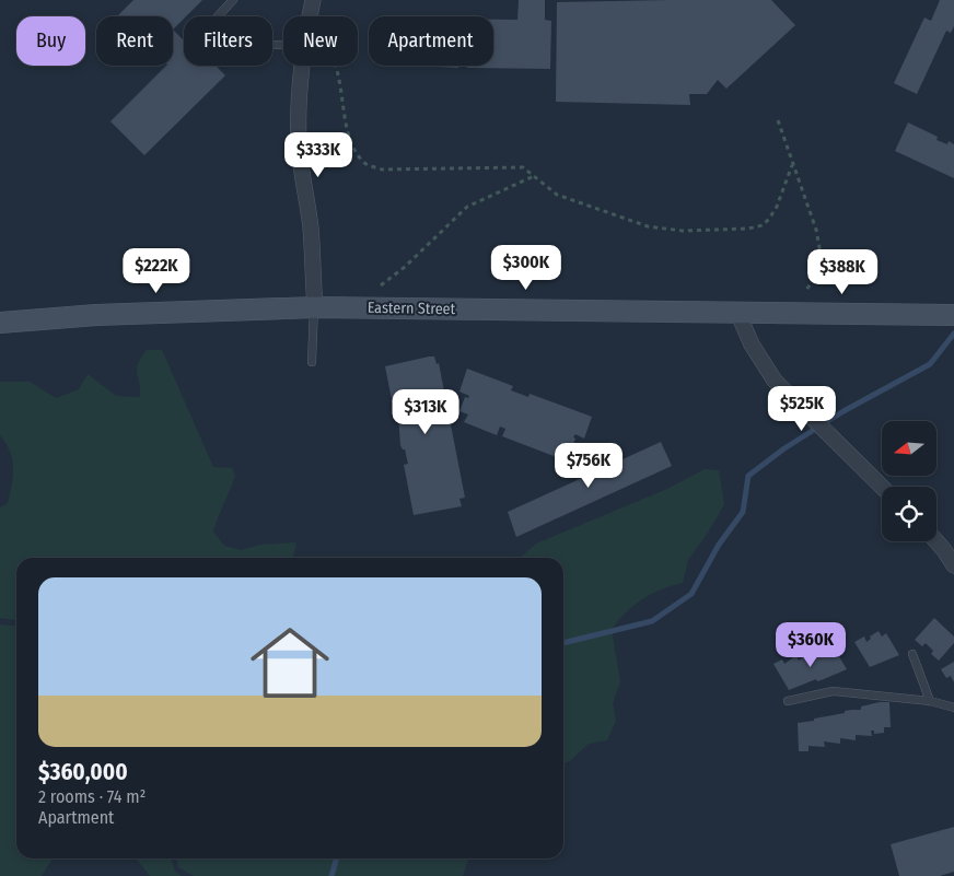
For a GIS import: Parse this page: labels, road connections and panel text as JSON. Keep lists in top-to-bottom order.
{
  "streets": {
    "street": ["Eastern Street"]
  },
  "north": "left",
  "page": {
    "chip": [
      "Buy",
      "Rent",
      "Filters",
      "New",
      "Apartment"
    ],
    "price": [
      "$333K",
      "$300K",
      "$222K",
      "$388K",
      "$525K",
      "$313K",
      "$756K",
      "$360K"
    ],
    "list": [
      {
        "name": "$360,000",
        "note": "2 rooms · 74 m² · Apartment"
      }
    ]
  }
}
